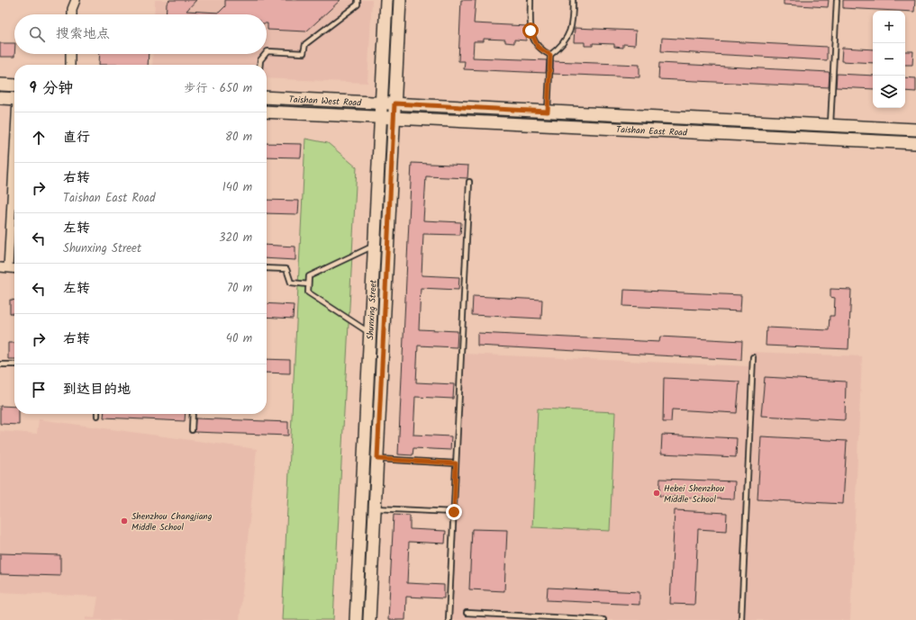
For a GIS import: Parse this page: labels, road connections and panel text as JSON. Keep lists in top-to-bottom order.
{
  "streets": {
    "main road": ["Taishan West Road", "Taishan East Road", "Shunxing Street"]
  },
  "crossings": [
    ["Taishan West Road", "Taishan East Road"],
    ["Taishan West Road", "Shunxing Street"],
    ["Taishan East Road", "Shunxing Street"]
  ],
  "places": ["Hebei Shenzhou Middle School", "Shenzhou Changjiang Middle School"],
  "page": {
    "map_buttons": ["+", "−"],
    "search": "搜索地点",
    "heading": ["9 分钟", "步行 · 650 m"],
    "list": [
      ["直行", "80 m"],
      ["右转", "Taishan East Road", "140 m"],
      ["左转", "Shunxing Street", "320 m"],
      ["左转", "70 m"],
      ["右转", "40 m"],
      "到达目的地"
    ]
  }
}
